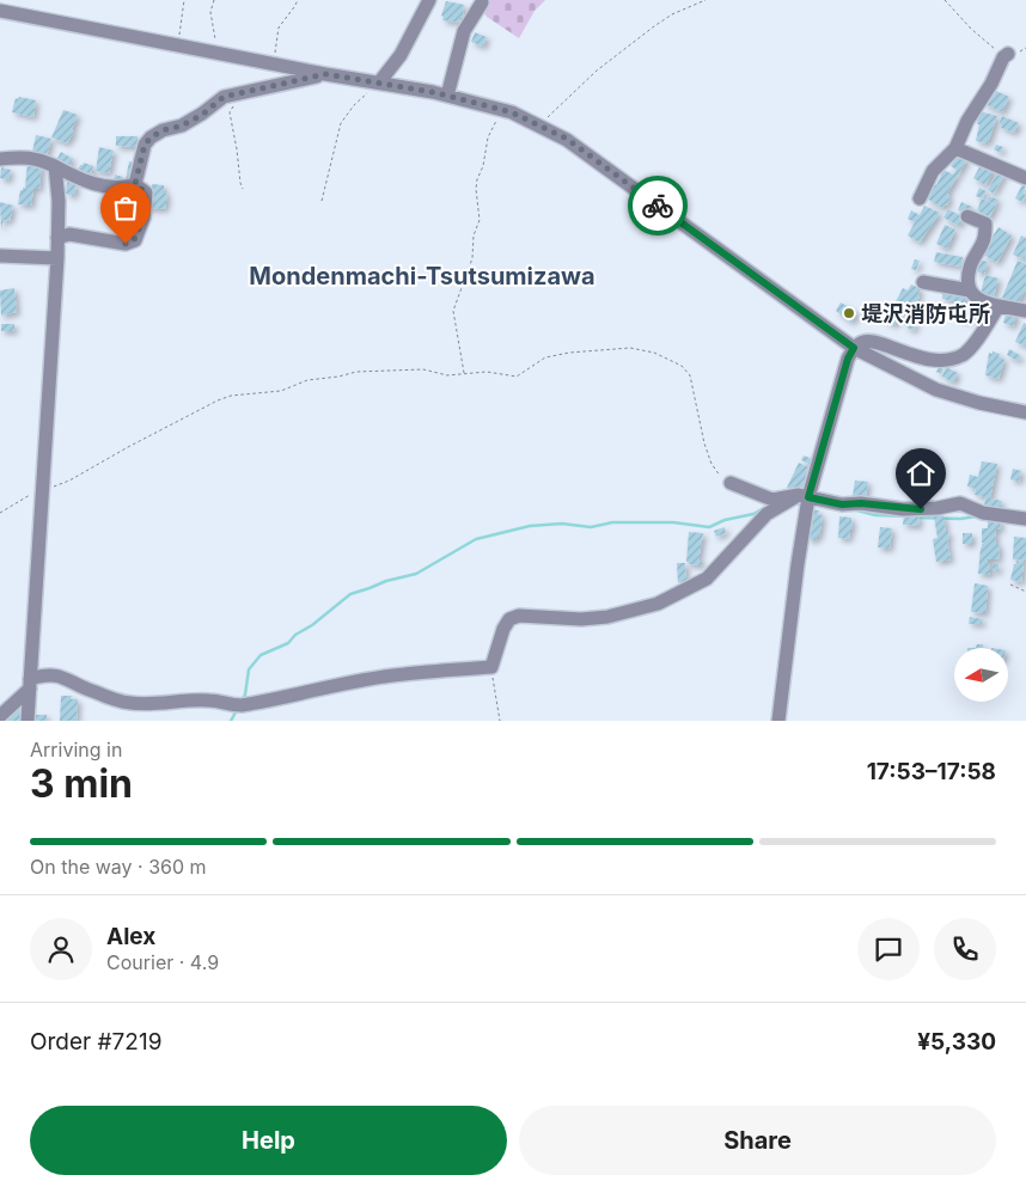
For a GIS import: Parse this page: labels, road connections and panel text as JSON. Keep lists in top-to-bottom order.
{
  "districts": ["Mondenmachi-Tsutsumizawa"],
  "places": ["堤沢消防屯所"],
  "north": "left",
  "page": {
    "heading": ["3 min", "Arriving in", "17:53–17:58"],
    "panel": [
      "Alex",
      "Courier · 4.9",
      "Order #7219",
      "¥5,330"
    ],
    "bar": "On the way · 360 m",
    "buttons": ["Help", "Share"]
  }
}
